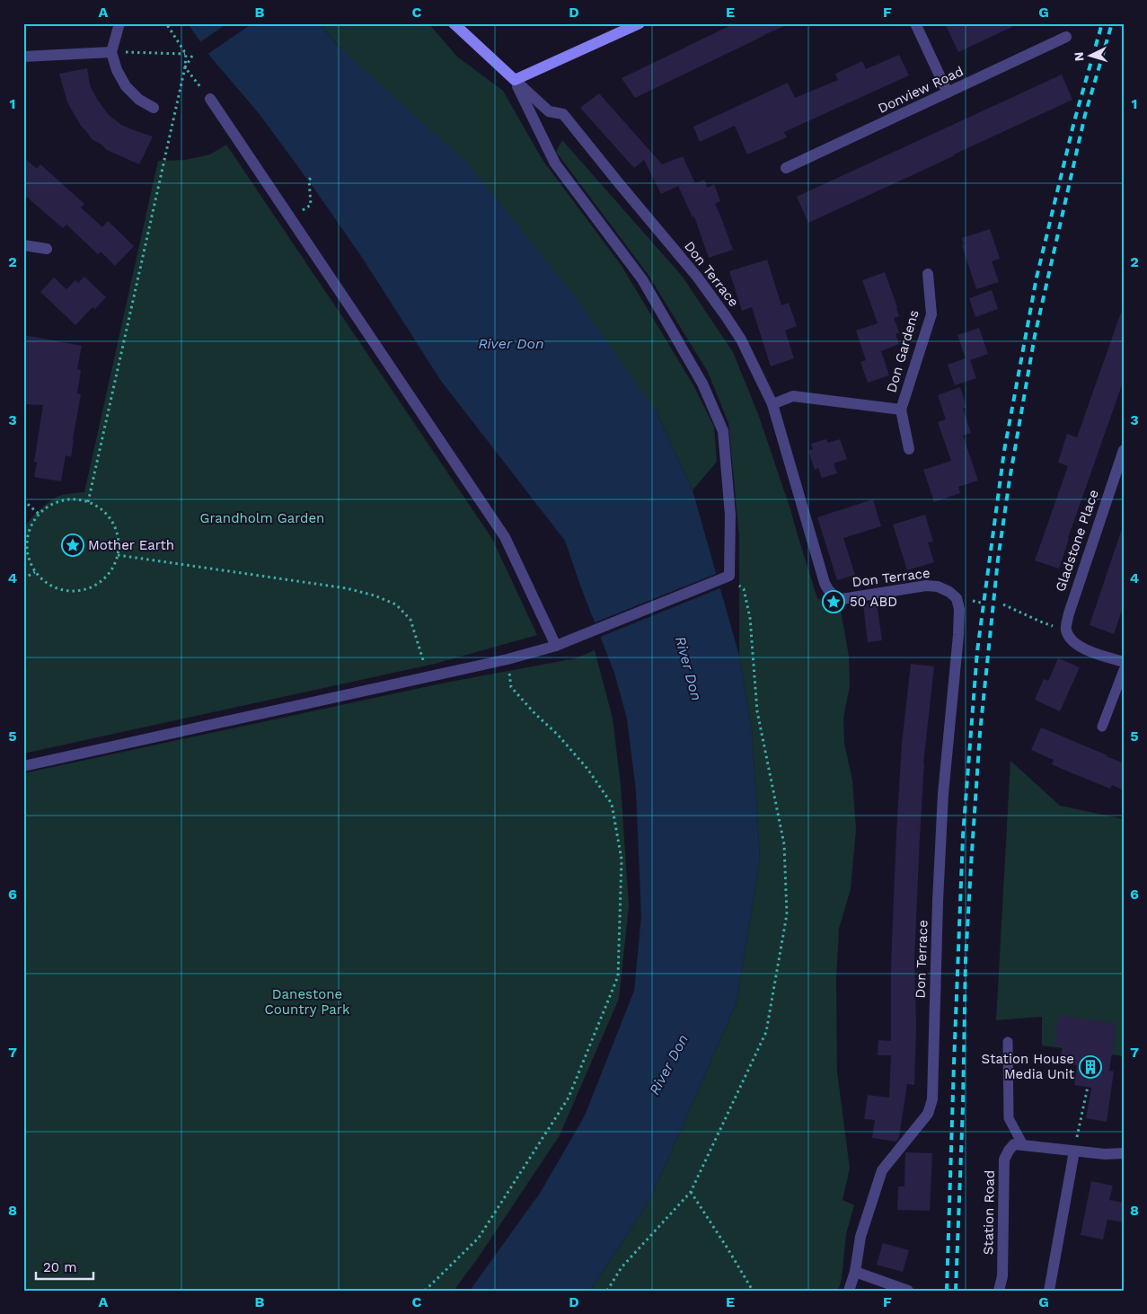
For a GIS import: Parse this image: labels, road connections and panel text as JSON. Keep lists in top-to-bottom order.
{
  "streets": {
    "street": [
      "Donview Road",
      "Don Terrace",
      "Don Gardens",
      "Gladstone Place",
      "Station Road"
    ]
  },
  "crossings": [
    ["Don Terrace", "Don Gardens"]
  ],
  "water": ["River Don"],
  "parks": ["Grandholm Garden", "Danestone Country Park"],
  "places": {
    "place": ["Mother Earth", "50 ABD"],
    "building": ["Station House Media Unit"]
  },
  "scale_bar": "20 m",
  "north": "left",
  "grid": {
    "columns": [
      "A",
      "B",
      "C",
      "D",
      "E",
      "F",
      "G"
    ],
    "rows": [
      "1",
      "2",
      "3",
      "4",
      "5",
      "6",
      "7",
      "8"
    ]
  }
}
